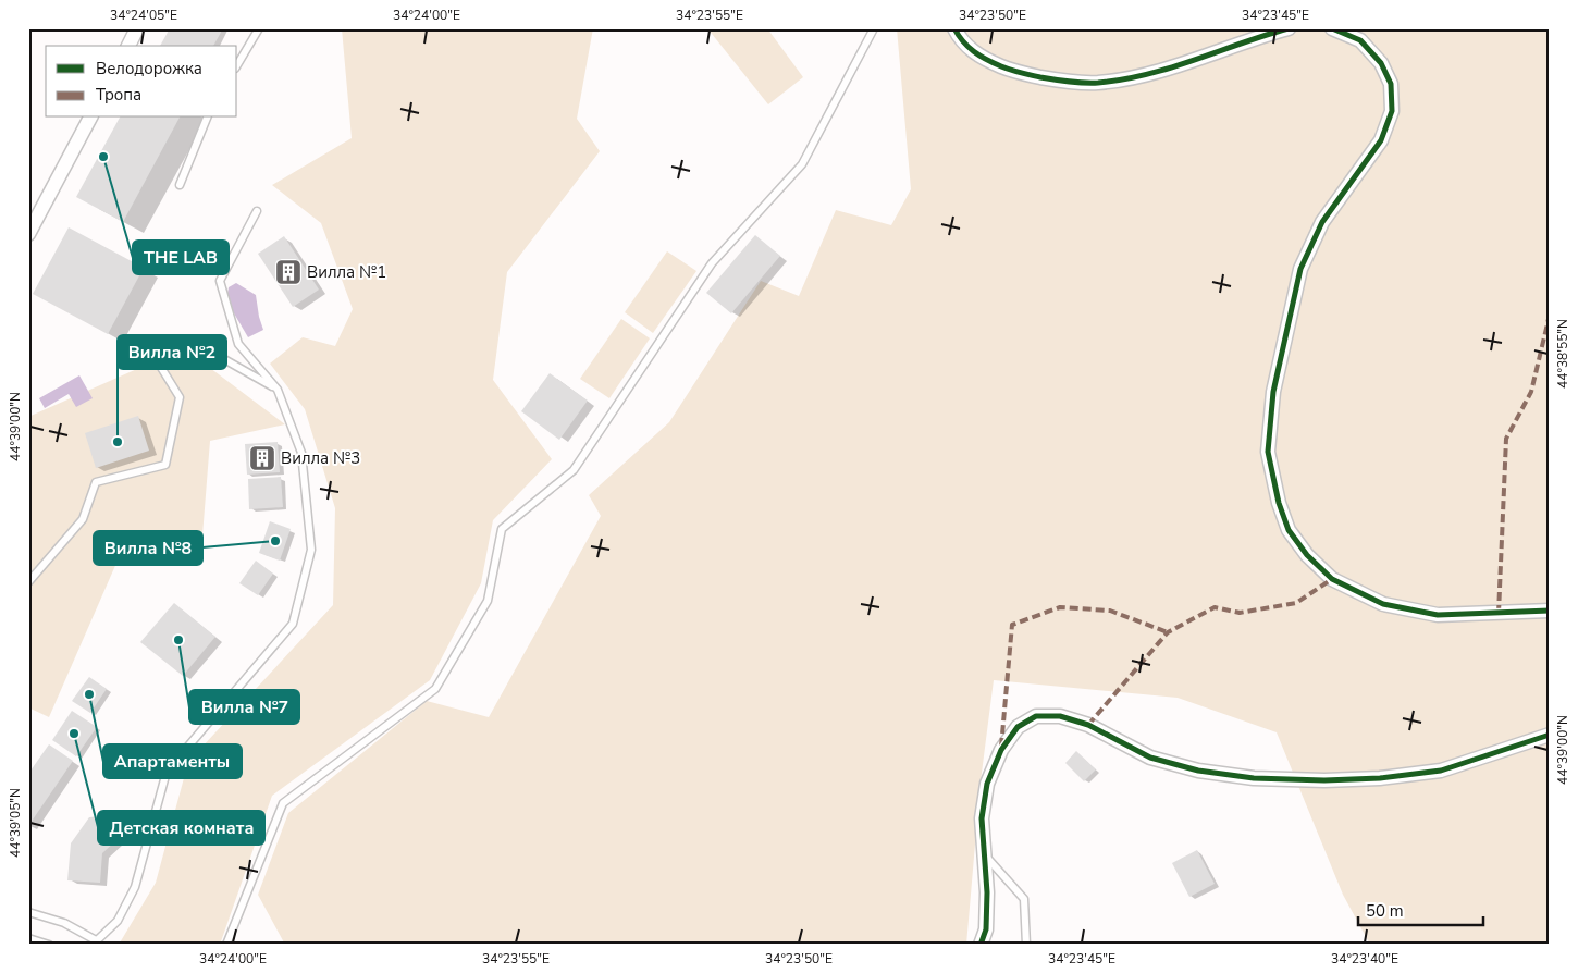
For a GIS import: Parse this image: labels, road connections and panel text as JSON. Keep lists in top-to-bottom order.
{
  "places": {
    "other": [
      "THE LAB",
      "Вилла №2",
      "Вилла №8",
      "Вилла №7",
      "Апартаменты",
      "Детская комната"
    ],
    "building": ["Вилла №1", "Вилла №3"]
  },
  "legend": ["Велодорожка", "Тропа"],
  "scale_bar": "50 m",
  "coordinates": [
    "34°24'05\"E",
    "34°24'00\"E",
    "34°23'55\"E",
    "34°23'50\"E",
    "34°23'45\"E",
    "44°38'55\"N",
    "44°39'00\"N",
    "44°39'05\"N",
    "34°23'40\"E"
  ]
}
